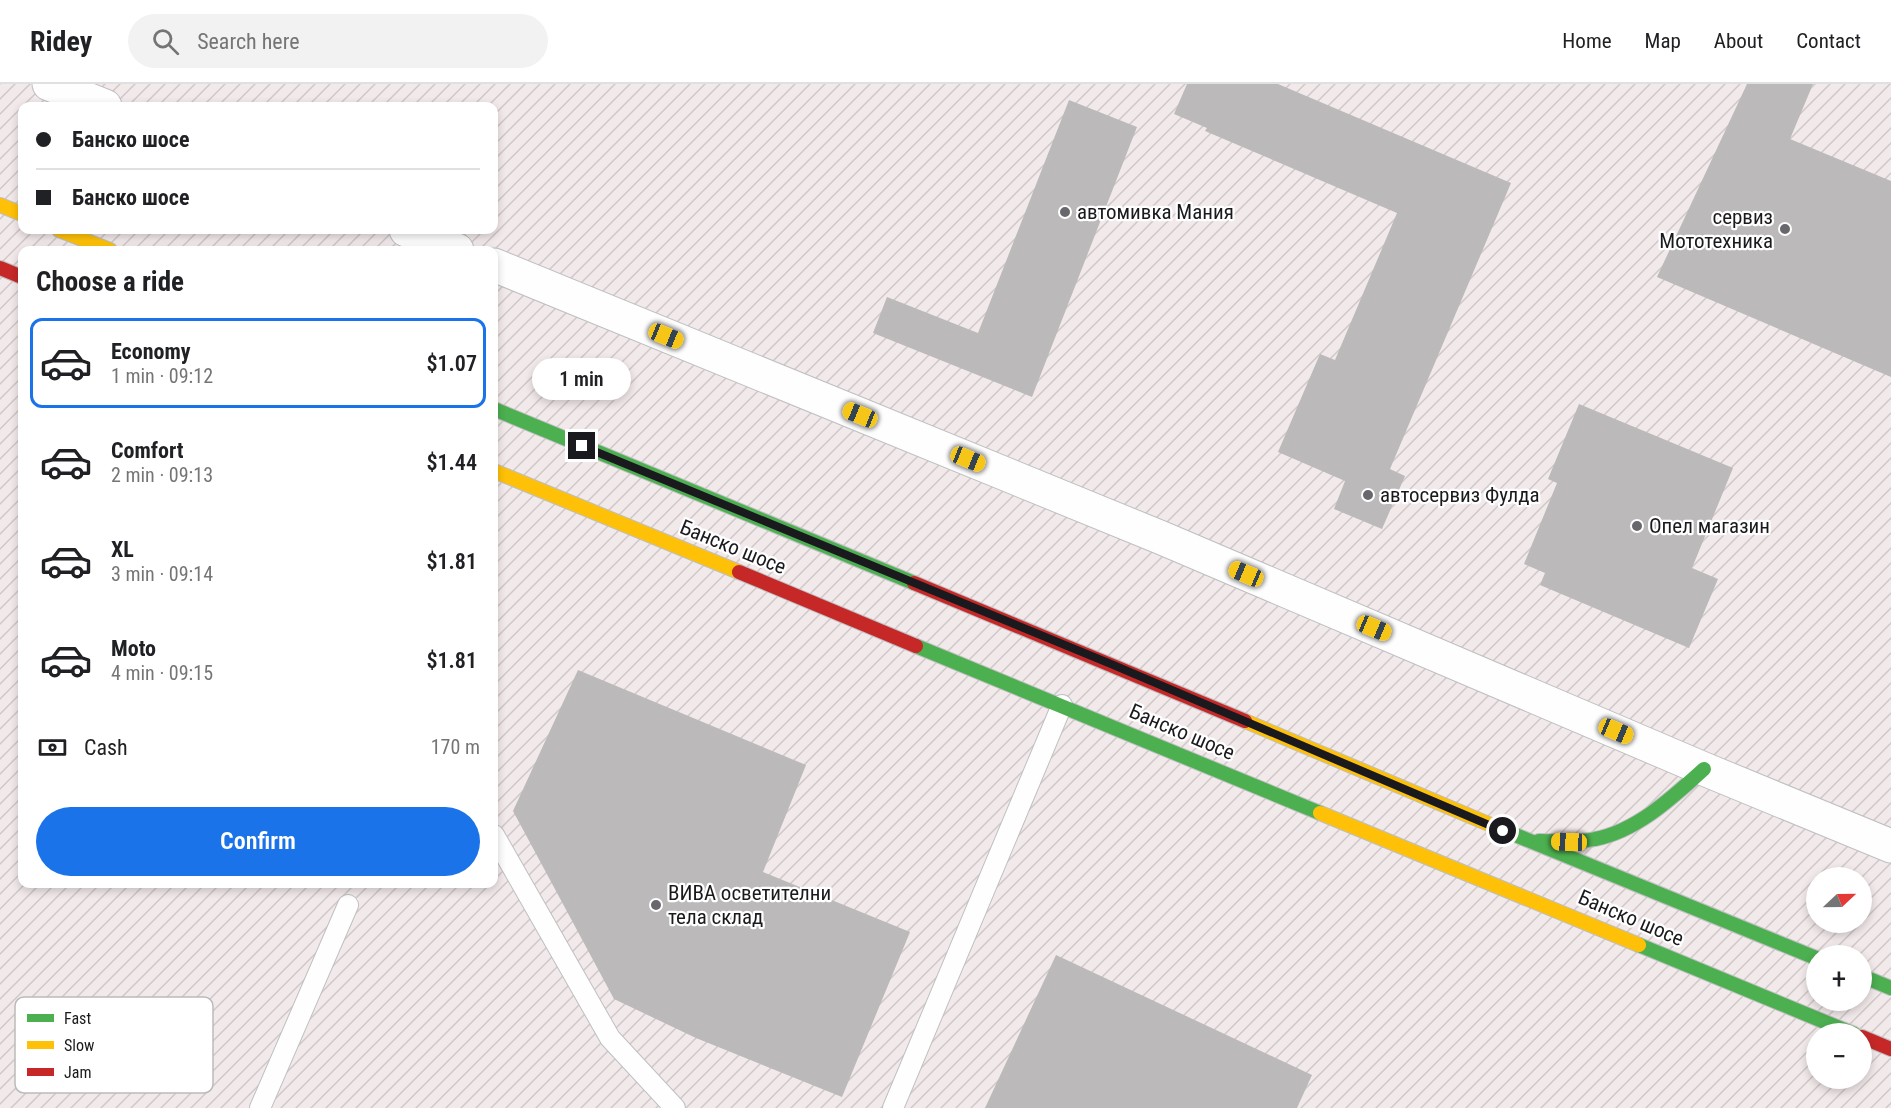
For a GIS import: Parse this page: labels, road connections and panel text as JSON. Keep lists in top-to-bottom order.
{
  "streets": {
    "main road": ["Банско шосе"]
  },
  "places": [
    "автомивка Мания",
    "сервиз Мототехника",
    "автосервиз Фулда",
    "Опел магазин",
    "ВИВА осветителни тела склад"
  ],
  "legend": ["Fast", "Slow", "Jam"],
  "north": "right",
  "page": {
    "header": "Ridey",
    "search": "Search here",
    "nav": [
      "Home",
      "Map",
      "About",
      "Contact"
    ],
    "banner": ["Банско шосе", "Банско шосе"],
    "heading": "Choose a ride",
    "list": [
      {
        "name": "Economy",
        "note": "1 min · 09:12",
        "value": "$1.07"
      },
      {
        "name": "Comfort",
        "note": "2 min · 09:13",
        "value": "$1.44"
      },
      {
        "name": "XL",
        "note": "3 min · 09:14",
        "value": "$1.81"
      },
      {
        "name": "Moto",
        "note": "4 min · 09:15",
        "value": "$1.81"
      }
    ],
    "bubble": "1 min",
    "pay": ["Cash", "170 m"],
    "buttons": "Confirm",
    "map_buttons": ["+", "−"]
  }
}
